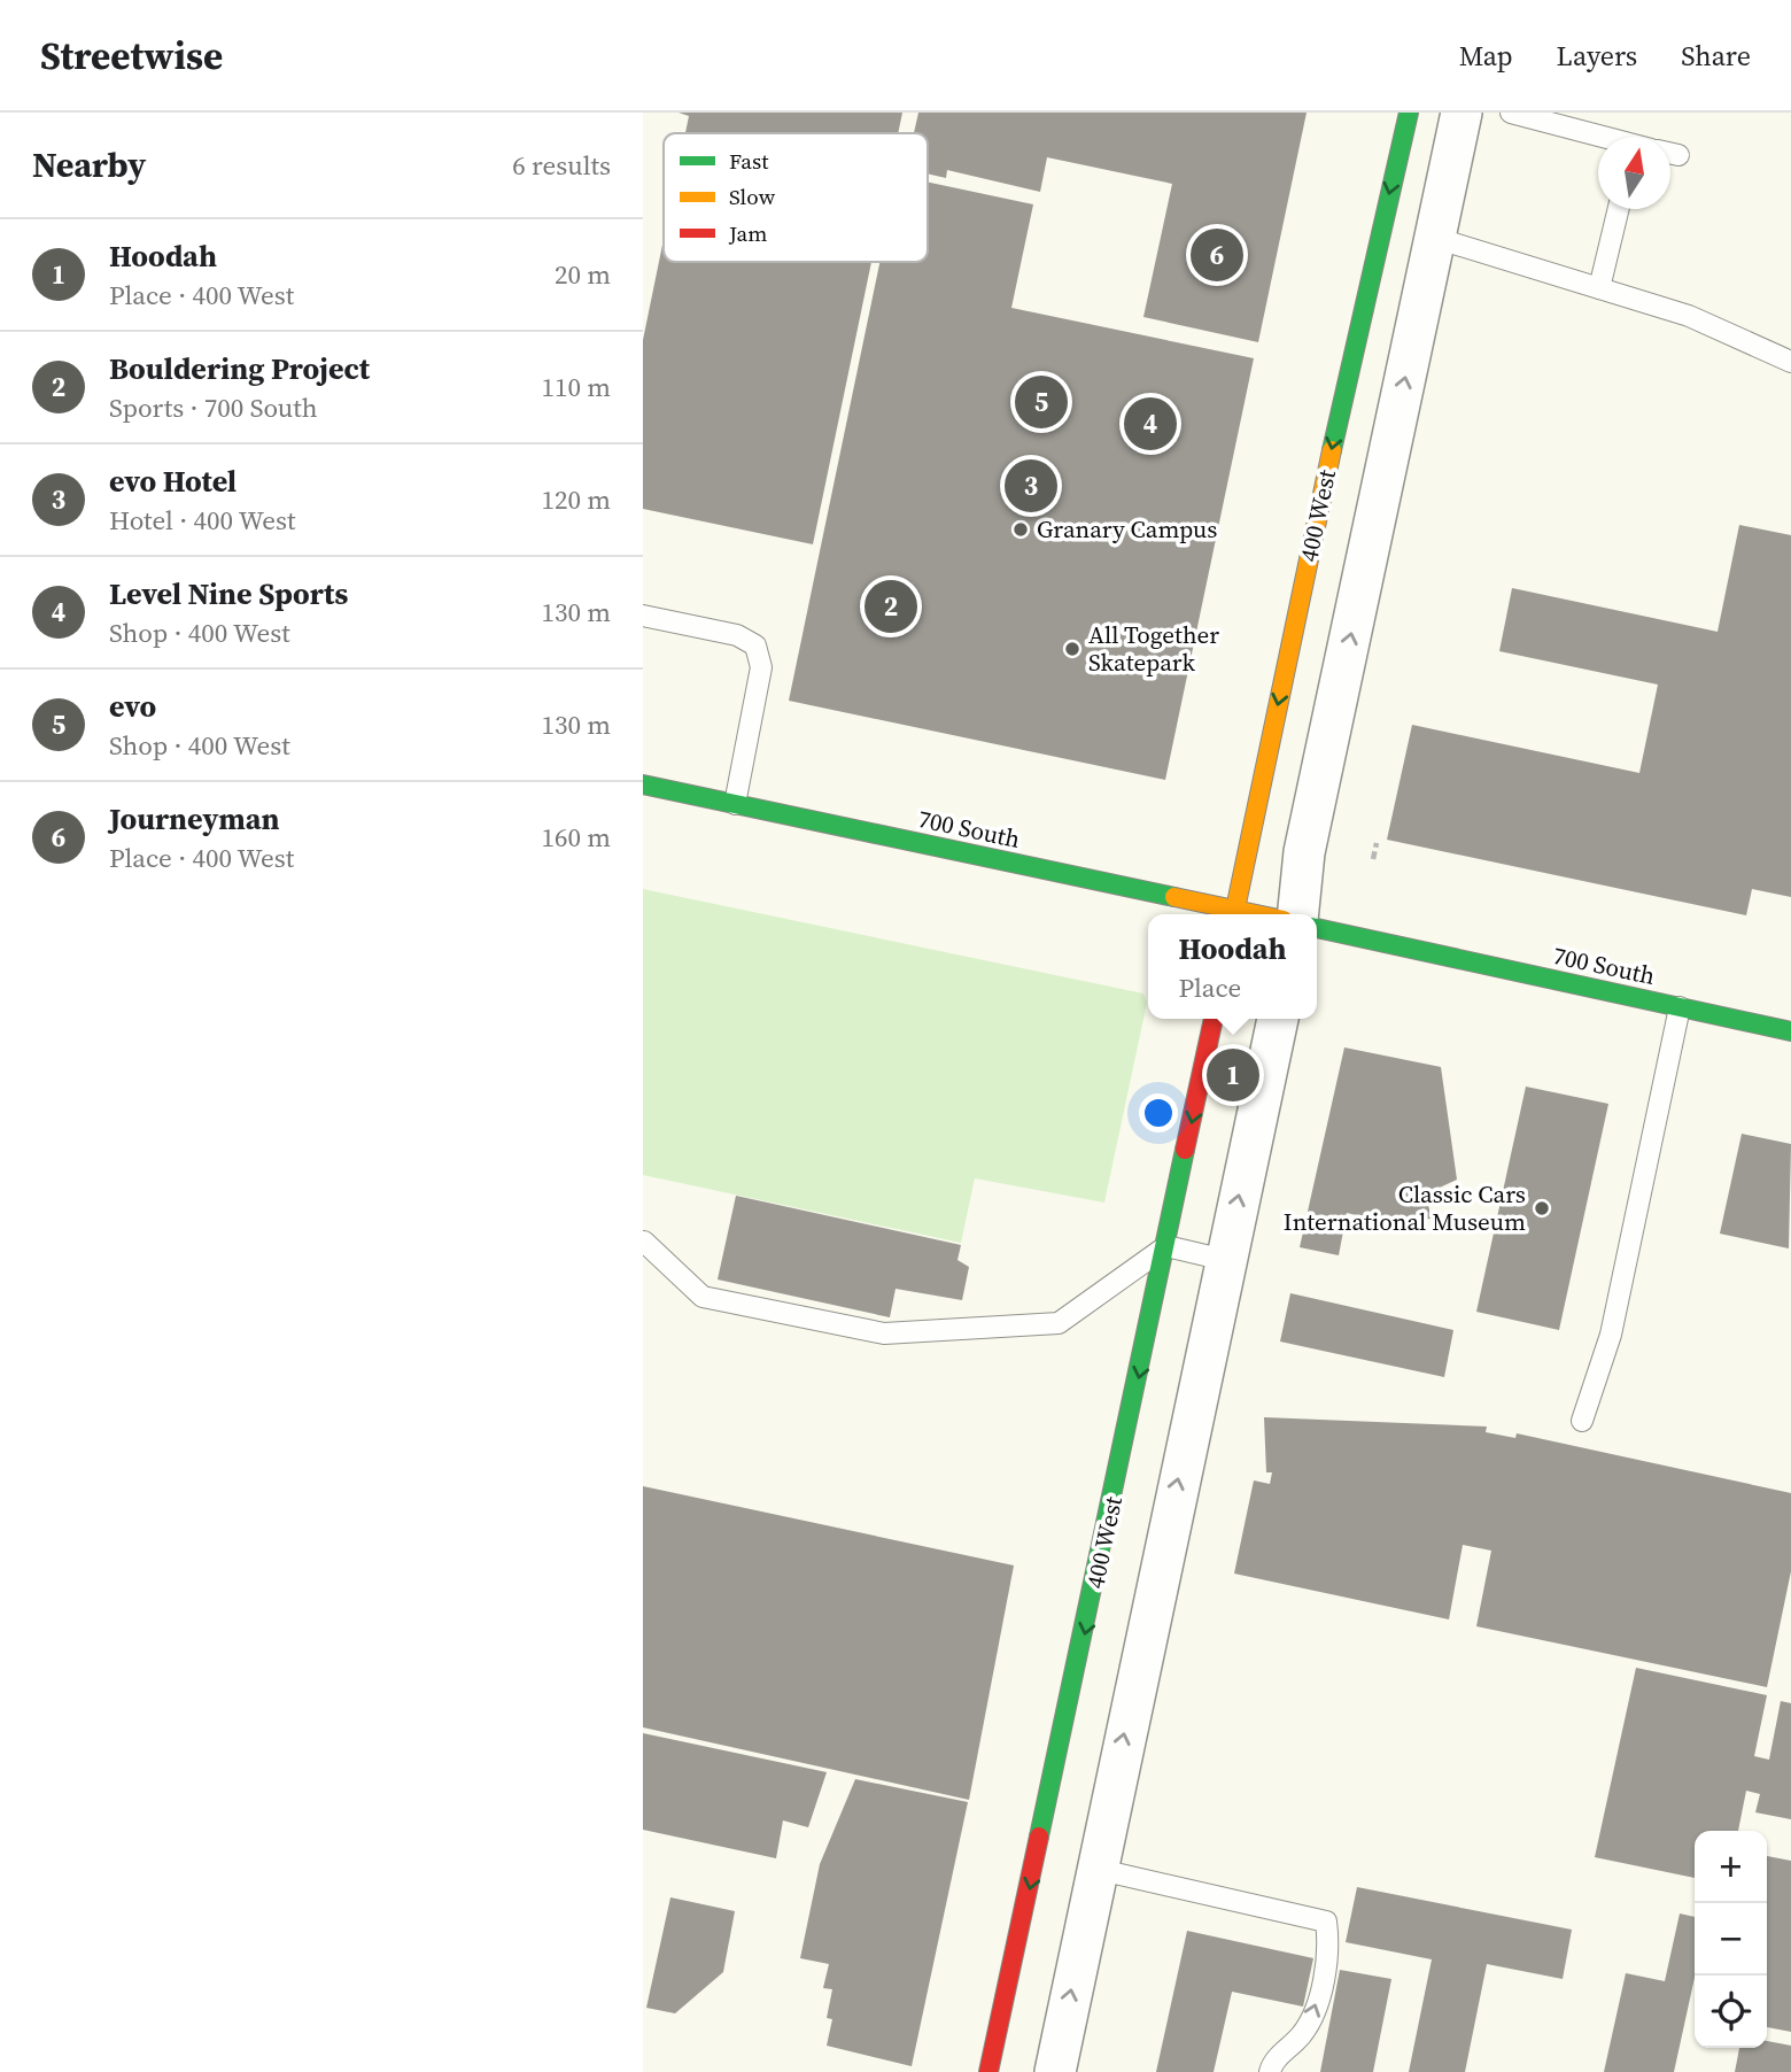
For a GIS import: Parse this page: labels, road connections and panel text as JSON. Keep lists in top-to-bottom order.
{
  "streets": {
    "street": ["400 West", "700 South"]
  },
  "places": ["Granary Campus", "All Together Skatepark", "Classic Cars International Museum"],
  "legend": ["Fast", "Slow", "Jam"],
  "north": "top",
  "page": {
    "header": "Streetwise",
    "nav": ["Map", "Layers", "Share"],
    "heading": ["Nearby", "6 results"],
    "list": [
      {
        "mark": "1",
        "name": "Hoodah",
        "note": "Place · 400 West",
        "value": "20 m"
      },
      {
        "mark": "2",
        "name": "Bouldering Project",
        "note": "Sports · 700 South",
        "value": "110 m"
      },
      {
        "mark": "3",
        "name": "evo Hotel",
        "note": "Hotel · 400 West",
        "value": "120 m"
      },
      {
        "mark": "4",
        "name": "Level Nine Sports",
        "note": "Shop · 400 West",
        "value": "130 m"
      },
      {
        "mark": "5",
        "name": "evo",
        "note": "Shop · 400 West",
        "value": "130 m"
      },
      {
        "mark": "6",
        "name": "Journeyman",
        "note": "Place · 400 West",
        "value": "160 m"
      }
    ],
    "pins": [
      "6",
      "5",
      "4",
      "3",
      "2",
      "1"
    ],
    "popup": ["Hoodah", "Place"],
    "map_buttons": ["+", "−"]
  }
}
